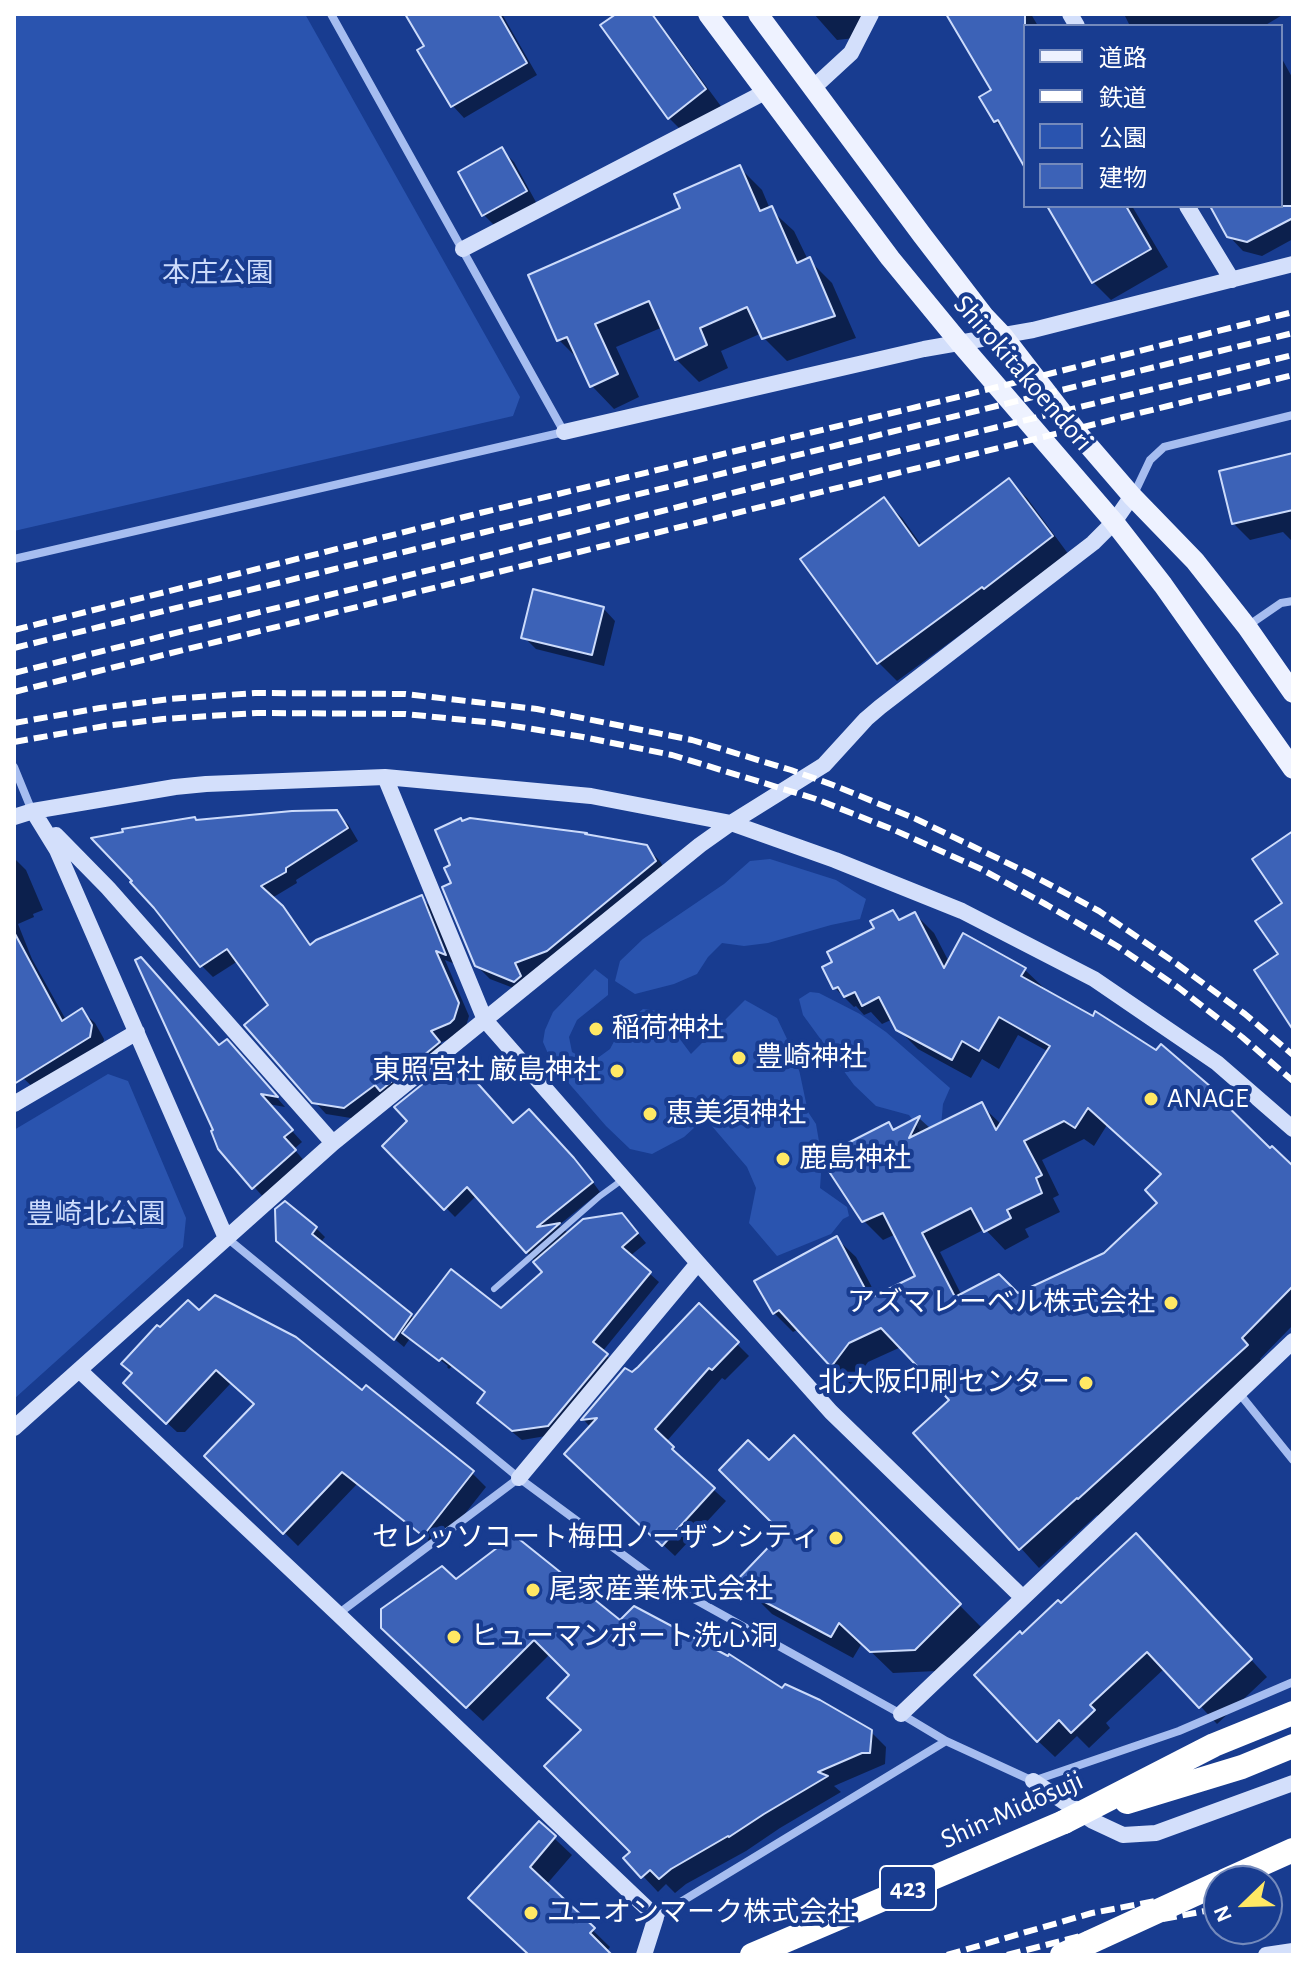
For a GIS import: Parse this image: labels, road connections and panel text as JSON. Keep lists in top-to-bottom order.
{
  "streets": {
    "highway": ["Shin-Midōsuji", "423"],
    "main road": ["Shirokitakoendori"]
  },
  "parks": ["本庄公園", "豊崎北公園"],
  "places": [
    "稲荷神社",
    "豊崎神社",
    "東照宮社 厳島神社",
    "ANAGE",
    "恵美須神社",
    "鹿島神社",
    "アズマレーベル株式会社",
    "北大阪印刷センター",
    "セレッソコート梅田ノーザンシティ",
    "尾家産業株式会社",
    "ヒューマンポート洗心洞",
    "ユニオンマーク株式会社"
  ],
  "legend": [
    "道路",
    "鉄道",
    "公園",
    "建物"
  ],
  "north": "bottom left"
}
